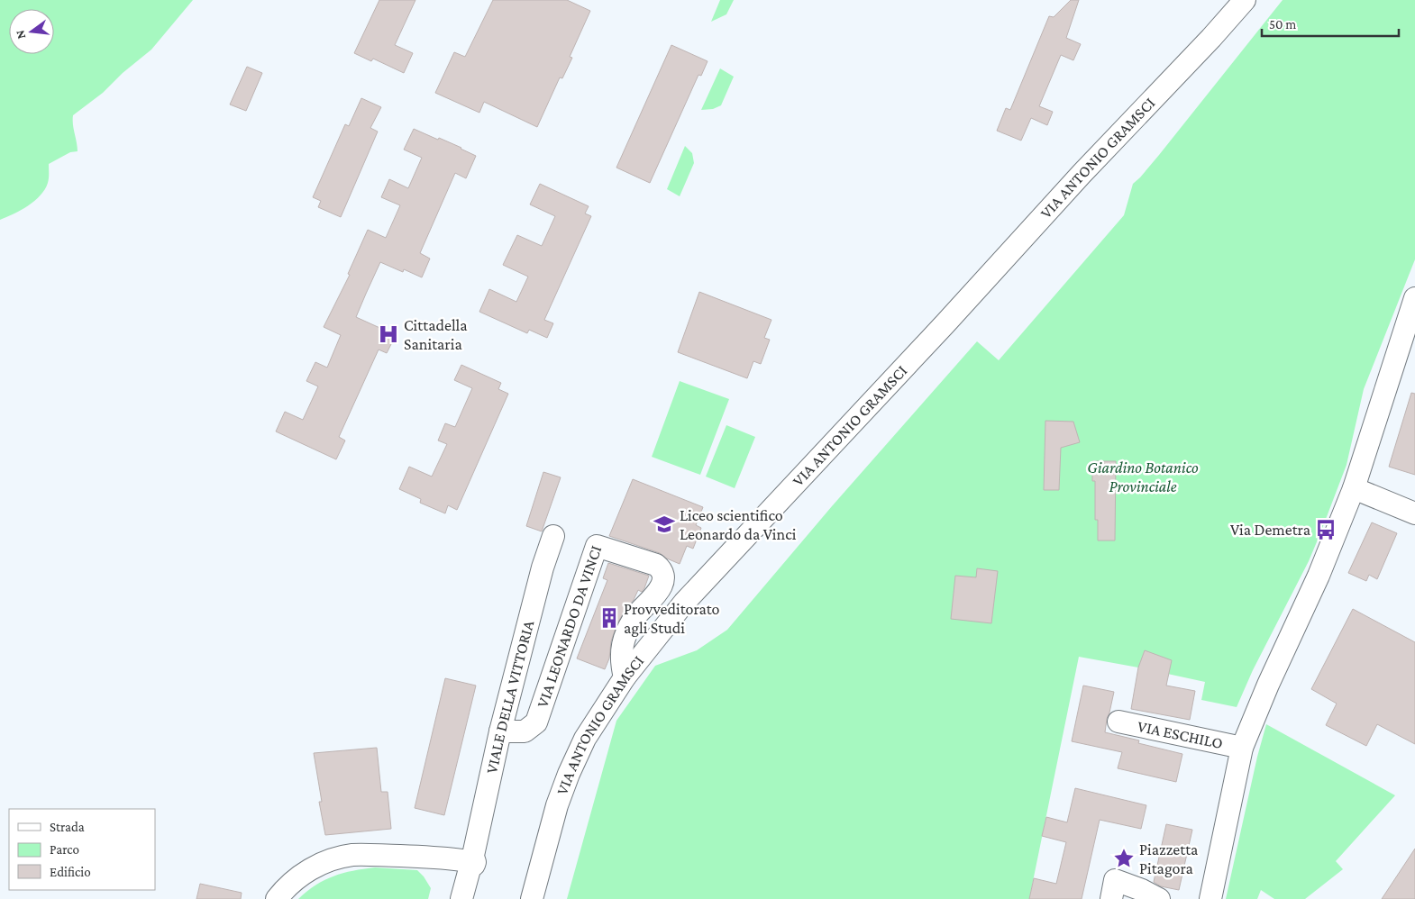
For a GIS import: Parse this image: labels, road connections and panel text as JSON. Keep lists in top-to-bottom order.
{
  "streets": {
    "street": [
      "VIA ANTONIO GRAMSCI",
      "VIA LEONARDO DA VINCI",
      "VIALE DELLA VITTORIA",
      "VIA ESCHILO"
    ]
  },
  "crossings": [
    ["VIA ANTONIO GRAMSCI", "VIA LEONARDO DA VINCI"],
    ["VIA LEONARDO DA VINCI", "VIALE DELLA VITTORIA"]
  ],
  "parks": ["Giardino Botanico Provinciale"],
  "places": {
    "hospital": ["Cittadella Sanitaria"],
    "school or university": ["Liceo scientifico Leonardo da Vinci"],
    "bus stop": ["Via Demetra"],
    "building": ["Provveditorato agli Studi"],
    "place": ["Piazzetta Pitagora"]
  },
  "legend": ["Strada", "Parco", "Edificio"],
  "scale_bar": "50 m",
  "north": "left"
}
